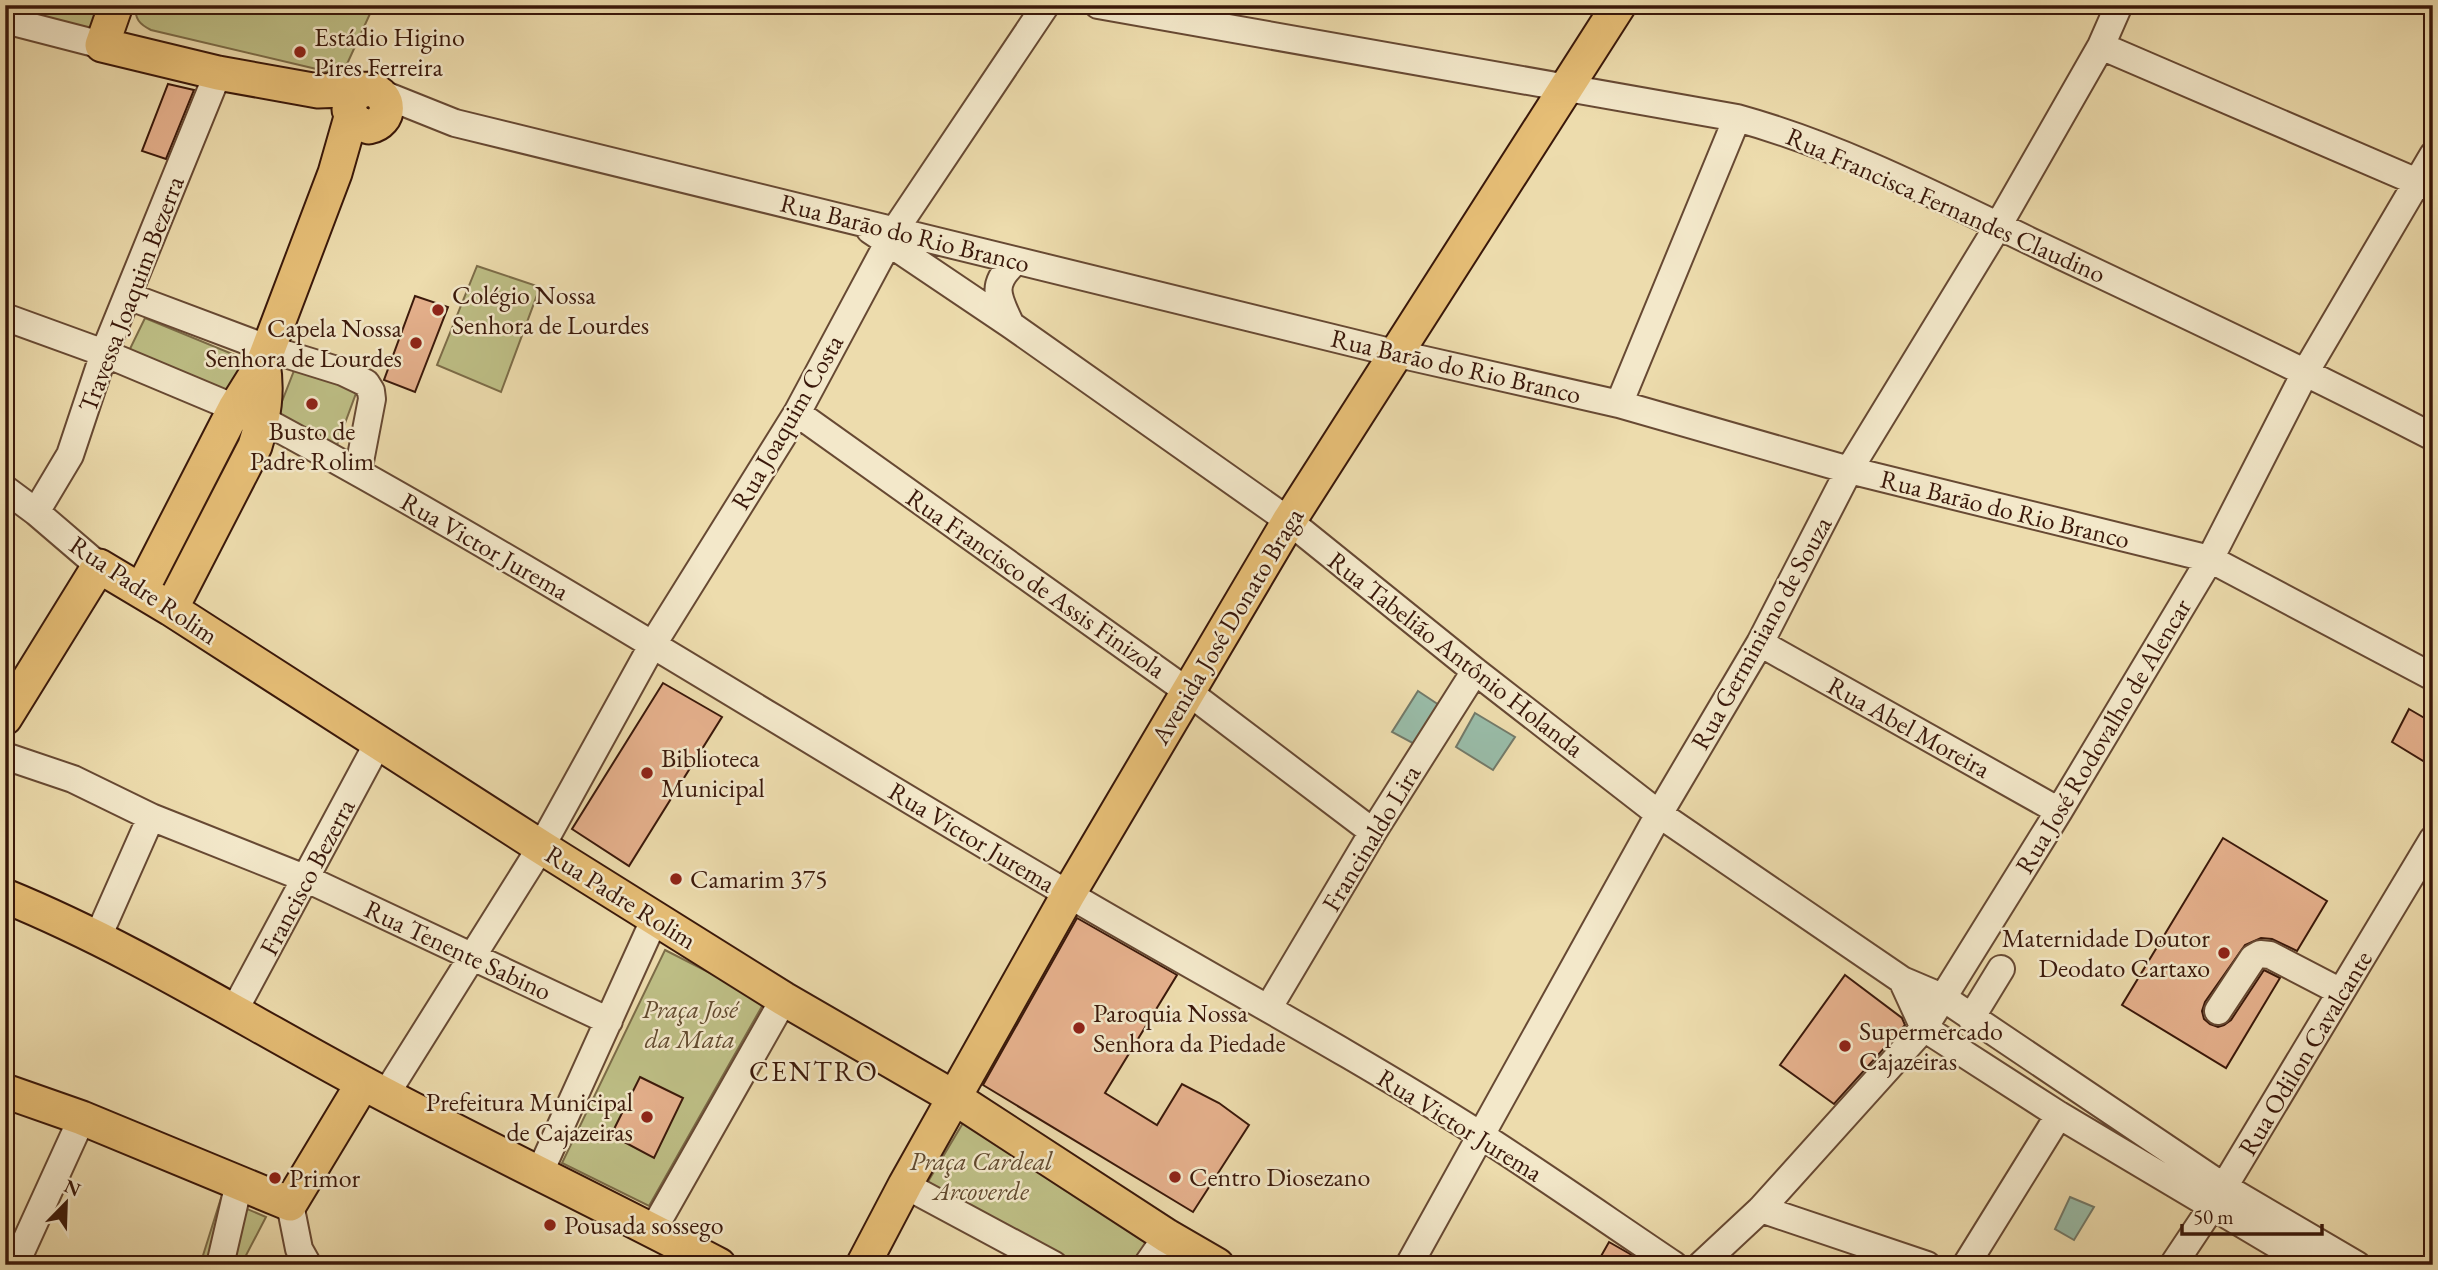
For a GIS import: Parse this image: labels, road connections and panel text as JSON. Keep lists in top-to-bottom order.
{
  "streets": {
    "main road": ["Rua Padre Rolim", "Avenida José Donato Braga"],
    "street": [
      "Rua Francisca Fernandes Claudino",
      "Rua Barāo do Rio Branco",
      "Travessa Joaquim Bezerra",
      "Rua Joaquim Costa",
      "Rua Victor Jurema",
      "Rua Francisco de Assis Finizola",
      "Rua Germiniano de Souza",
      "Rua Tabelião Antônio Holanda",
      "Rua Abel Moreira",
      "Rua José Rodovalho de Alencar",
      "Francinaldo Lira",
      "Francisco Bezerra",
      "Rua Tenente Sabino",
      "Rua Odilon Cavalcante"
    ]
  },
  "crossings": [
    ["Rua Francisca Fernandes Claudino", "Avenida José Donato Braga"],
    ["Rua Francisca Fernandes Claudino", "Rua Germiniano de Souza"],
    ["Rua Francisca Fernandes Claudino", "Rua José Rodovalho de Alencar"],
    ["Rua Barāo do Rio Branco", "Rua Joaquim Costa"],
    ["Rua Barāo do Rio Branco", "Avenida José Donato Braga"],
    ["Rua Barāo do Rio Branco", "Rua Germiniano de Souza"],
    ["Rua Barāo do Rio Branco", "Rua Tabelião Antônio Holanda"],
    ["Rua Barāo do Rio Branco", "Rua José Rodovalho de Alencar"],
    ["Travessa Joaquim Bezerra", "Rua Victor Jurema"],
    ["Travessa Joaquim Bezerra", "Rua Padre Rolim"],
    ["Rua Joaquim Costa", "Rua Victor Jurema"],
    ["Rua Joaquim Costa", "Rua Francisco de Assis Finizola"],
    ["Rua Joaquim Costa", "Rua Padre Rolim"],
    ["Rua Joaquim Costa", "Rua Tabelião Antônio Holanda"],
    ["Rua Joaquim Costa", "Rua Tenente Sabino"],
    ["Rua Victor Jurema", "Avenida José Donato Braga"],
    ["Rua Victor Jurema", "Rua Germiniano de Souza"],
    ["Rua Victor Jurema", "Francinaldo Lira"],
    ["Rua Francisco de Assis Finizola", "Avenida José Donato Braga"],
    ["Rua Francisco de Assis Finizola", "Francinaldo Lira"],
    ["Rua Padre Rolim", "Avenida José Donato Braga"],
    ["Rua Padre Rolim", "Francisco Bezerra"],
    ["Avenida José Donato Braga", "Rua Tabelião Antônio Holanda"],
    ["Rua Germiniano de Souza", "Rua Tabelião Antônio Holanda"],
    ["Rua Germiniano de Souza", "Rua Abel Moreira"],
    ["Rua Tabelião Antônio Holanda", "Rua José Rodovalho de Alencar"],
    ["Rua Tabelião Antônio Holanda", "Francinaldo Lira"],
    ["Rua Tabelião Antônio Holanda", "Rua Odilon Cavalcante"],
    ["Rua Abel Moreira", "Rua José Rodovalho de Alencar"],
    ["Francisco Bezerra", "Rua Tenente Sabino"]
  ],
  "districts": ["CENTRO"],
  "parks": ["Praça José da Mata", "Praça Cardeal Arcoverde"],
  "places": [
    "Estádio Higino Pires Ferreira",
    "Colégio Nossa Senhora de Lourdes",
    "Capela Nossa Senhora de Lourdes",
    "Busto de Padre Rolim",
    "Biblioteca Municipal",
    "Camarim 375",
    "Maternidade Doutor Deodato Cartaxo",
    "Paroquia Nossa Senhora da Piedade",
    "Supermercado Cajazeiras",
    "Prefeitura Municipal de Cajazeiras",
    "Centro Diosezano",
    "Primor",
    "Pousada sossego"
  ],
  "scale_bar": "50 m",
  "north": "top right"
}
